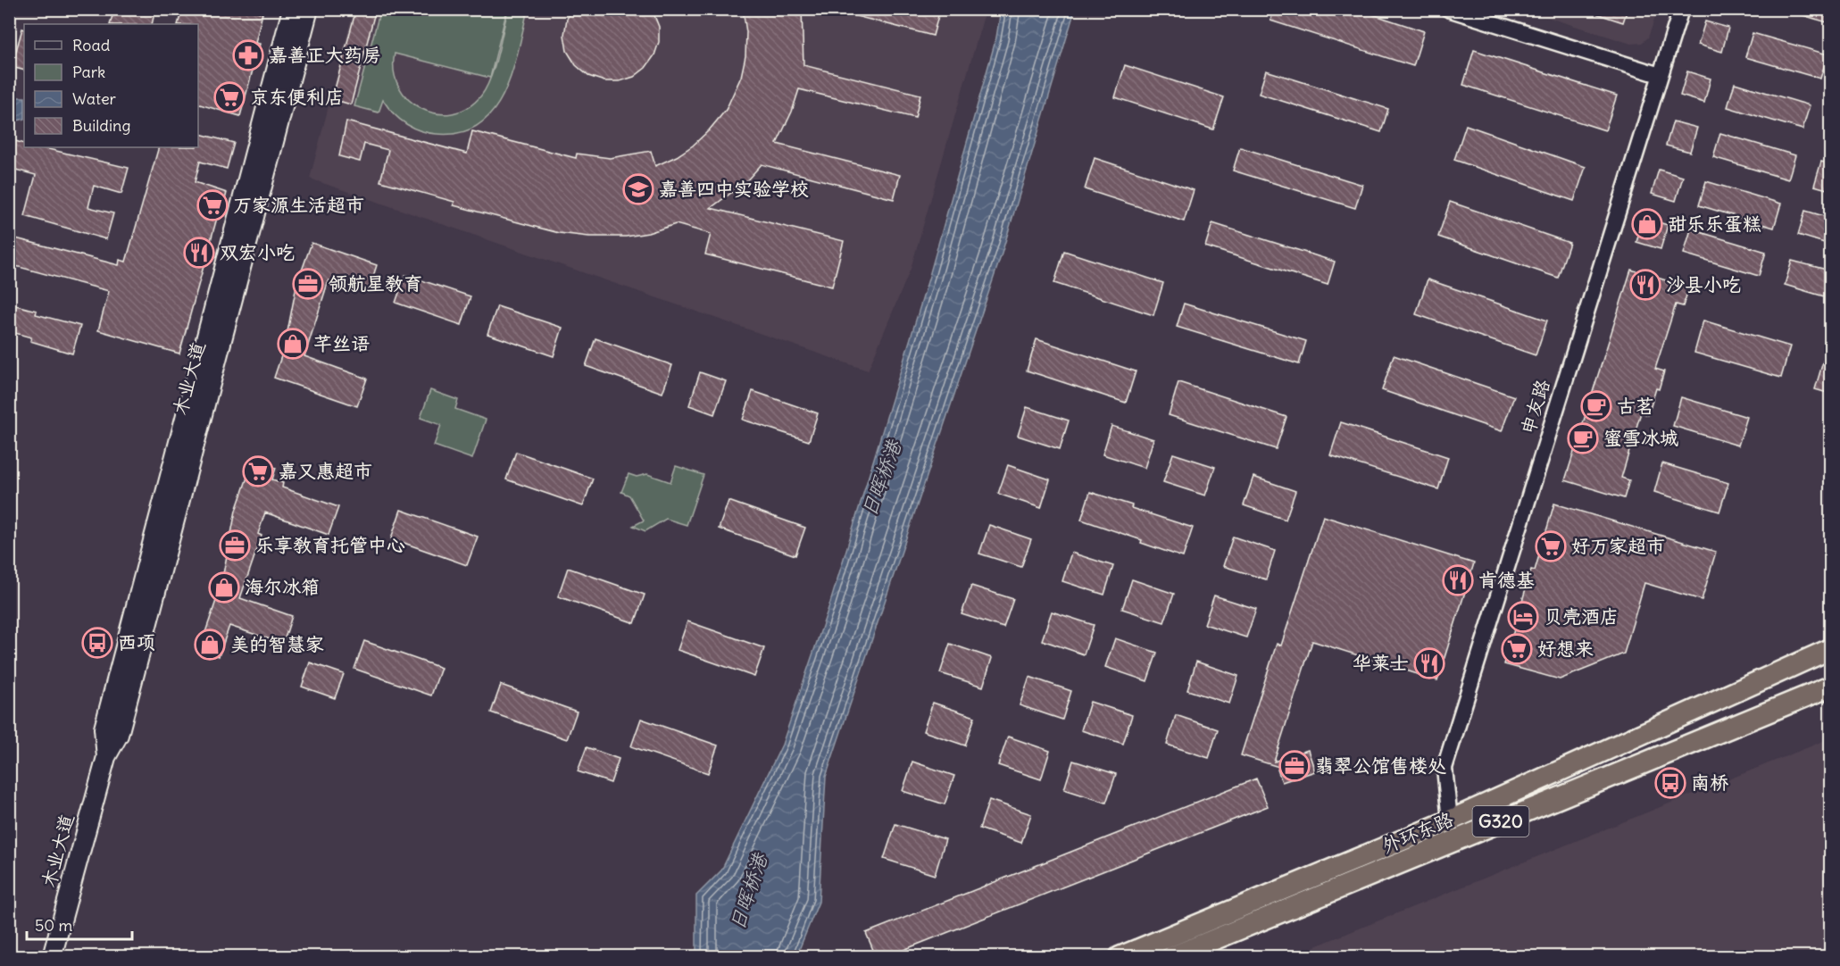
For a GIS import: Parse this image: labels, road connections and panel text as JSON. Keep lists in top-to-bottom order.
{
  "streets": {
    "highway": ["G320", "外环东路"],
    "main road": ["木业大道"],
    "street": ["申友路"]
  },
  "crossings": [
    ["申友路", "外环东路"]
  ],
  "water": ["日晖桥港"],
  "places": {
    "pharmacy": ["嘉善正大药房"],
    "supermarket": [
      "京东便利店",
      "万家源生活超市",
      "嘉又惠超市",
      "好万家超市",
      "好想来"
    ],
    "school or university": ["嘉善四中实验学校"],
    "shop": [
      "甜乐乐蛋糕",
      "芊丝语",
      "海尔冰箱",
      "美的智慧家"
    ],
    "restaurant": [
      "双宏小吃",
      "沙县小吃",
      "肯德基",
      "华莱士"
    ],
    "office": ["领航星教育", "乐享教育托管中心", "翡翠公馆售楼处"],
    "cafe": ["古茗", "蜜雪冰城"],
    "hotel": ["贝壳酒店"],
    "bus stop": ["西项", "南桥"]
  },
  "legend": [
    "Road",
    "Park",
    "Water",
    "Building"
  ],
  "scale_bar": "50 m"
}
